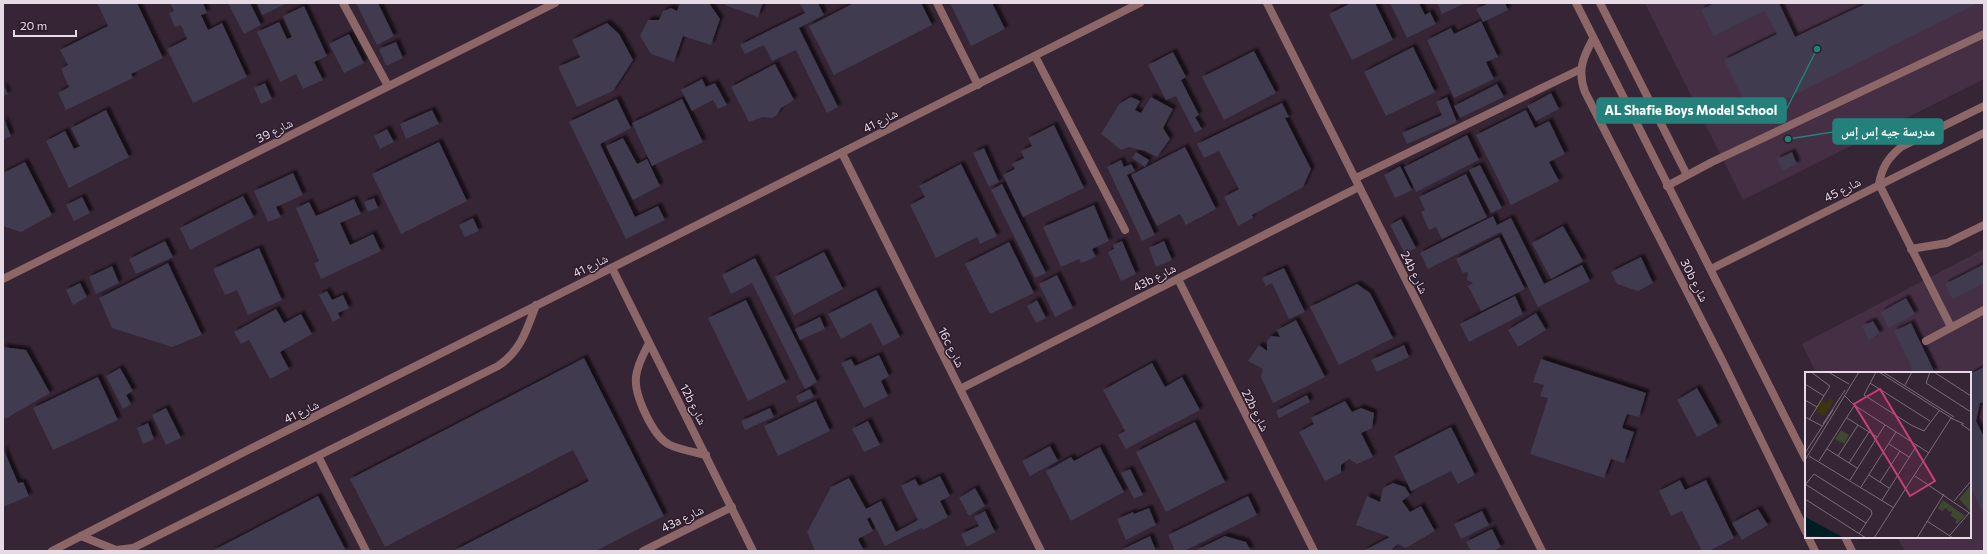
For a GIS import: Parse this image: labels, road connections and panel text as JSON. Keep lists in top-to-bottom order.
{
  "streets": {
    "street": [
      "شارع 41",
      "شارع 39",
      "شارع 45",
      "24b شارع",
      "43b شارع",
      "30b شارع",
      "16c شارع",
      "12b شارع",
      "22b شارع",
      "43a شارع"
    ]
  },
  "crossings": [
    ["شارع 41", "16c شارع"],
    ["شارع 41", "12b شارع"],
    ["شارع 45", "30b شارع"],
    ["24b شارع", "43b شارع"],
    ["43b شارع", "16c شارع"],
    ["43b شارع", "22b شارع"],
    ["12b شارع", "43a شارع"]
  ],
  "places": ["AL Shafie Boys Model School", "مدرسة جيه إس إس"],
  "scale_bar": "20 m"
}
